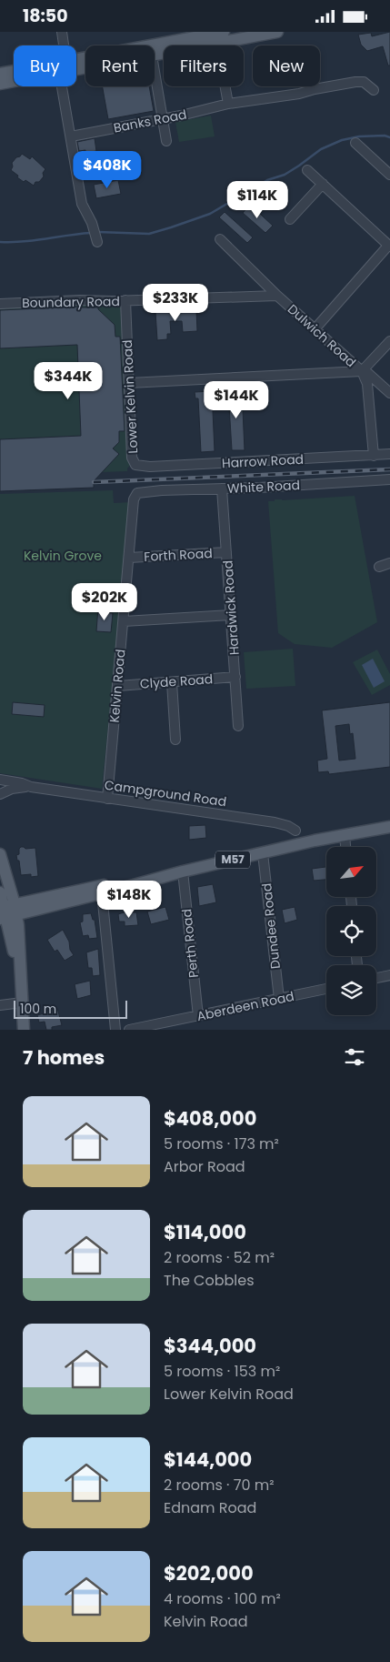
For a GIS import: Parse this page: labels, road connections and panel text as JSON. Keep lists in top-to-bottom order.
{
  "streets": {
    "main road": ["M57"],
    "street": [
      "Banks Road",
      "Boundary Road",
      "Dulwich Road",
      "Lower Kelvin Road",
      "Harrow Road",
      "White Road",
      "Forth Road",
      "Hardwick Road",
      "Clyde Road",
      "Kelvin Road",
      "Campground Road",
      "Dundee Road",
      "Perth Road",
      "Aberdeen Road"
    ]
  },
  "crossings": [
    ["Boundary Road", "Dulwich Road"],
    ["Boundary Road", "Lower Kelvin Road"],
    ["Dulwich Road", "Harrow Road"],
    ["Lower Kelvin Road", "Harrow Road"],
    ["White Road", "Hardwick Road"],
    ["White Road", "Kelvin Road"],
    ["Forth Road", "Hardwick Road"],
    ["Forth Road", "Kelvin Road"],
    ["Hardwick Road", "Clyde Road"],
    ["Clyde Road", "Kelvin Road"],
    ["Kelvin Road", "Campground Road"],
    ["M57", "Dundee Road"],
    ["M57", "Perth Road"],
    ["Dundee Road", "Aberdeen Road"],
    ["Perth Road", "Aberdeen Road"]
  ],
  "parks": ["Kelvin Grove"],
  "scale_bar": "100 m",
  "north": "top right",
  "page": {
    "status": "18:50",
    "chip": [
      "Buy",
      "Rent",
      "Filters",
      "New"
    ],
    "price": [
      "$408K",
      "$114K",
      "$233K",
      "$344K",
      "$144K",
      "$202K",
      "$148K"
    ],
    "scale": "100 m",
    "heading": "7 homes",
    "list": [
      {
        "name": "$408,000",
        "note": "5 rooms · 173 m² · Arbor Road"
      },
      {
        "name": "$114,000",
        "note": "2 rooms · 52 m² · The Cobbles"
      },
      {
        "name": "$344,000",
        "note": "5 rooms · 153 m² · Lower Kelvin Road"
      },
      {
        "name": "$144,000",
        "note": "2 rooms · 70 m² · Ednam Road"
      },
      {
        "name": "$202,000",
        "note": "4 rooms · 100 m² · Kelvin Road"
      }
    ]
  }
}
